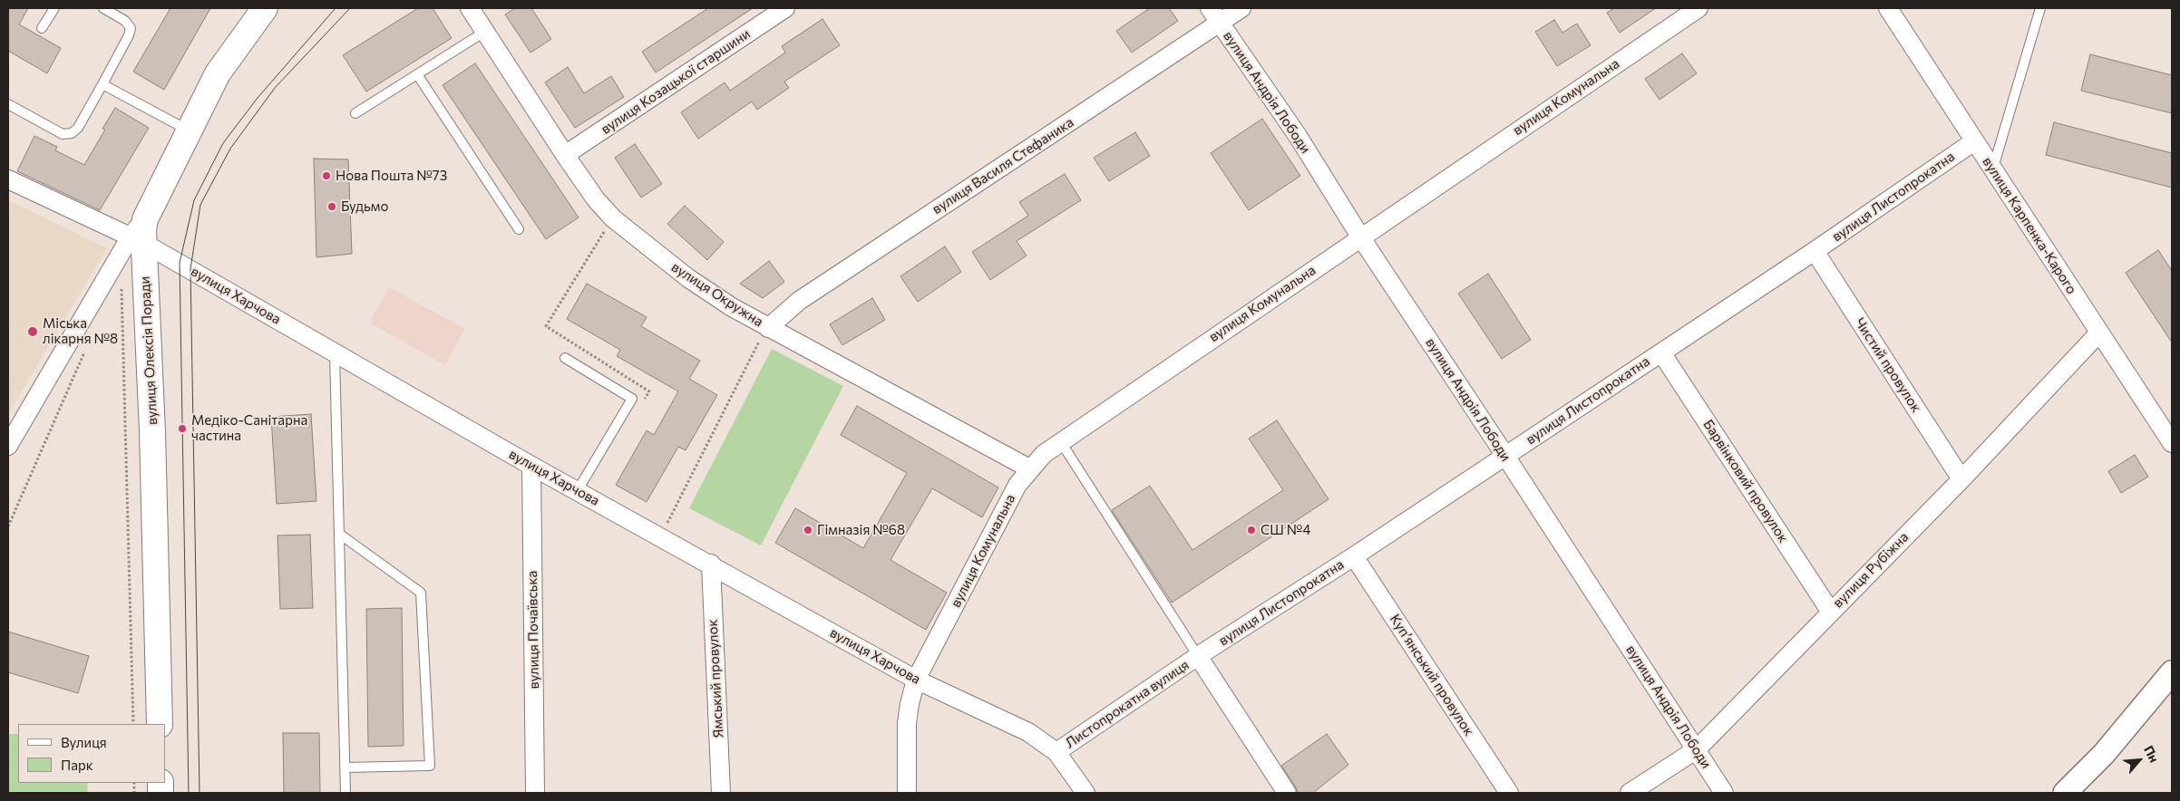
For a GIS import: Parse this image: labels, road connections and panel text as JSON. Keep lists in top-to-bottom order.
{
  "streets": {
    "main road": ["вулиця Олексія Поради"],
    "street": [
      "вулиця Козацької старшини",
      "вулиця Андрія Лободи",
      "вулиця Комунальна",
      "вулиця Василя Стефаника",
      "вулиця Листопрокатна",
      "вулиця Карпенка-Карого",
      "вулиця Окружна",
      "вулиця Харчова",
      "Чистий провулок",
      "Барвінковий провулок",
      "вулиця Рубіжна",
      "вулиця Почаївська",
      "Куп’янський провулок",
      "Ямський провулок",
      "Листопрокатна вулиця"
    ]
  },
  "crossings": [
    ["вулиця Козацької старшини", "вулиця Окружна"],
    ["вулиця Андрія Лободи", "вулиця Комунальна"],
    ["вулиця Андрія Лободи", "вулиця Василя Стефаника"],
    ["вулиця Андрія Лободи", "вулиця Листопрокатна"],
    ["вулиця Андрія Лободи", "вулиця Рубіжна"],
    ["вулиця Комунальна", "вулиця Окружна"],
    ["вулиця Комунальна", "вулиця Харчова"],
    ["вулиця Василя Стефаника", "вулиця Окружна"],
    ["вулиця Листопрокатна", "вулиця Карпенка-Карого"],
    ["вулиця Листопрокатна", "Чистий провулок"],
    ["вулиця Листопрокатна", "Барвінковий провулок"],
    ["вулиця Листопрокатна", "Куп’янський провулок"],
    ["вулиця Листопрокатна", "Листопрокатна вулиця"],
    ["вулиця Карпенка-Карого", "вулиця Рубіжна"],
    ["вулиця Харчова", "вулиця Олексія Поради"],
    ["вулиця Харчова", "вулиця Почаївська"],
    ["вулиця Харчова", "Ямський провулок"],
    ["вулиця Харчова", "Листопрокатна вулиця"],
    ["Чистий провулок", "вулиця Рубіжна"],
    ["Барвінковий провулок", "вулиця Рубіжна"]
  ],
  "places": [
    "Нова Пошта №73",
    "Будьмо",
    "Міська лікарня №8",
    "Медіко-Санітарна частина",
    "Гімназія №68",
    "СШ №4"
  ],
  "legend": ["Вулиця", "Парк"],
  "north": "top right"
}
